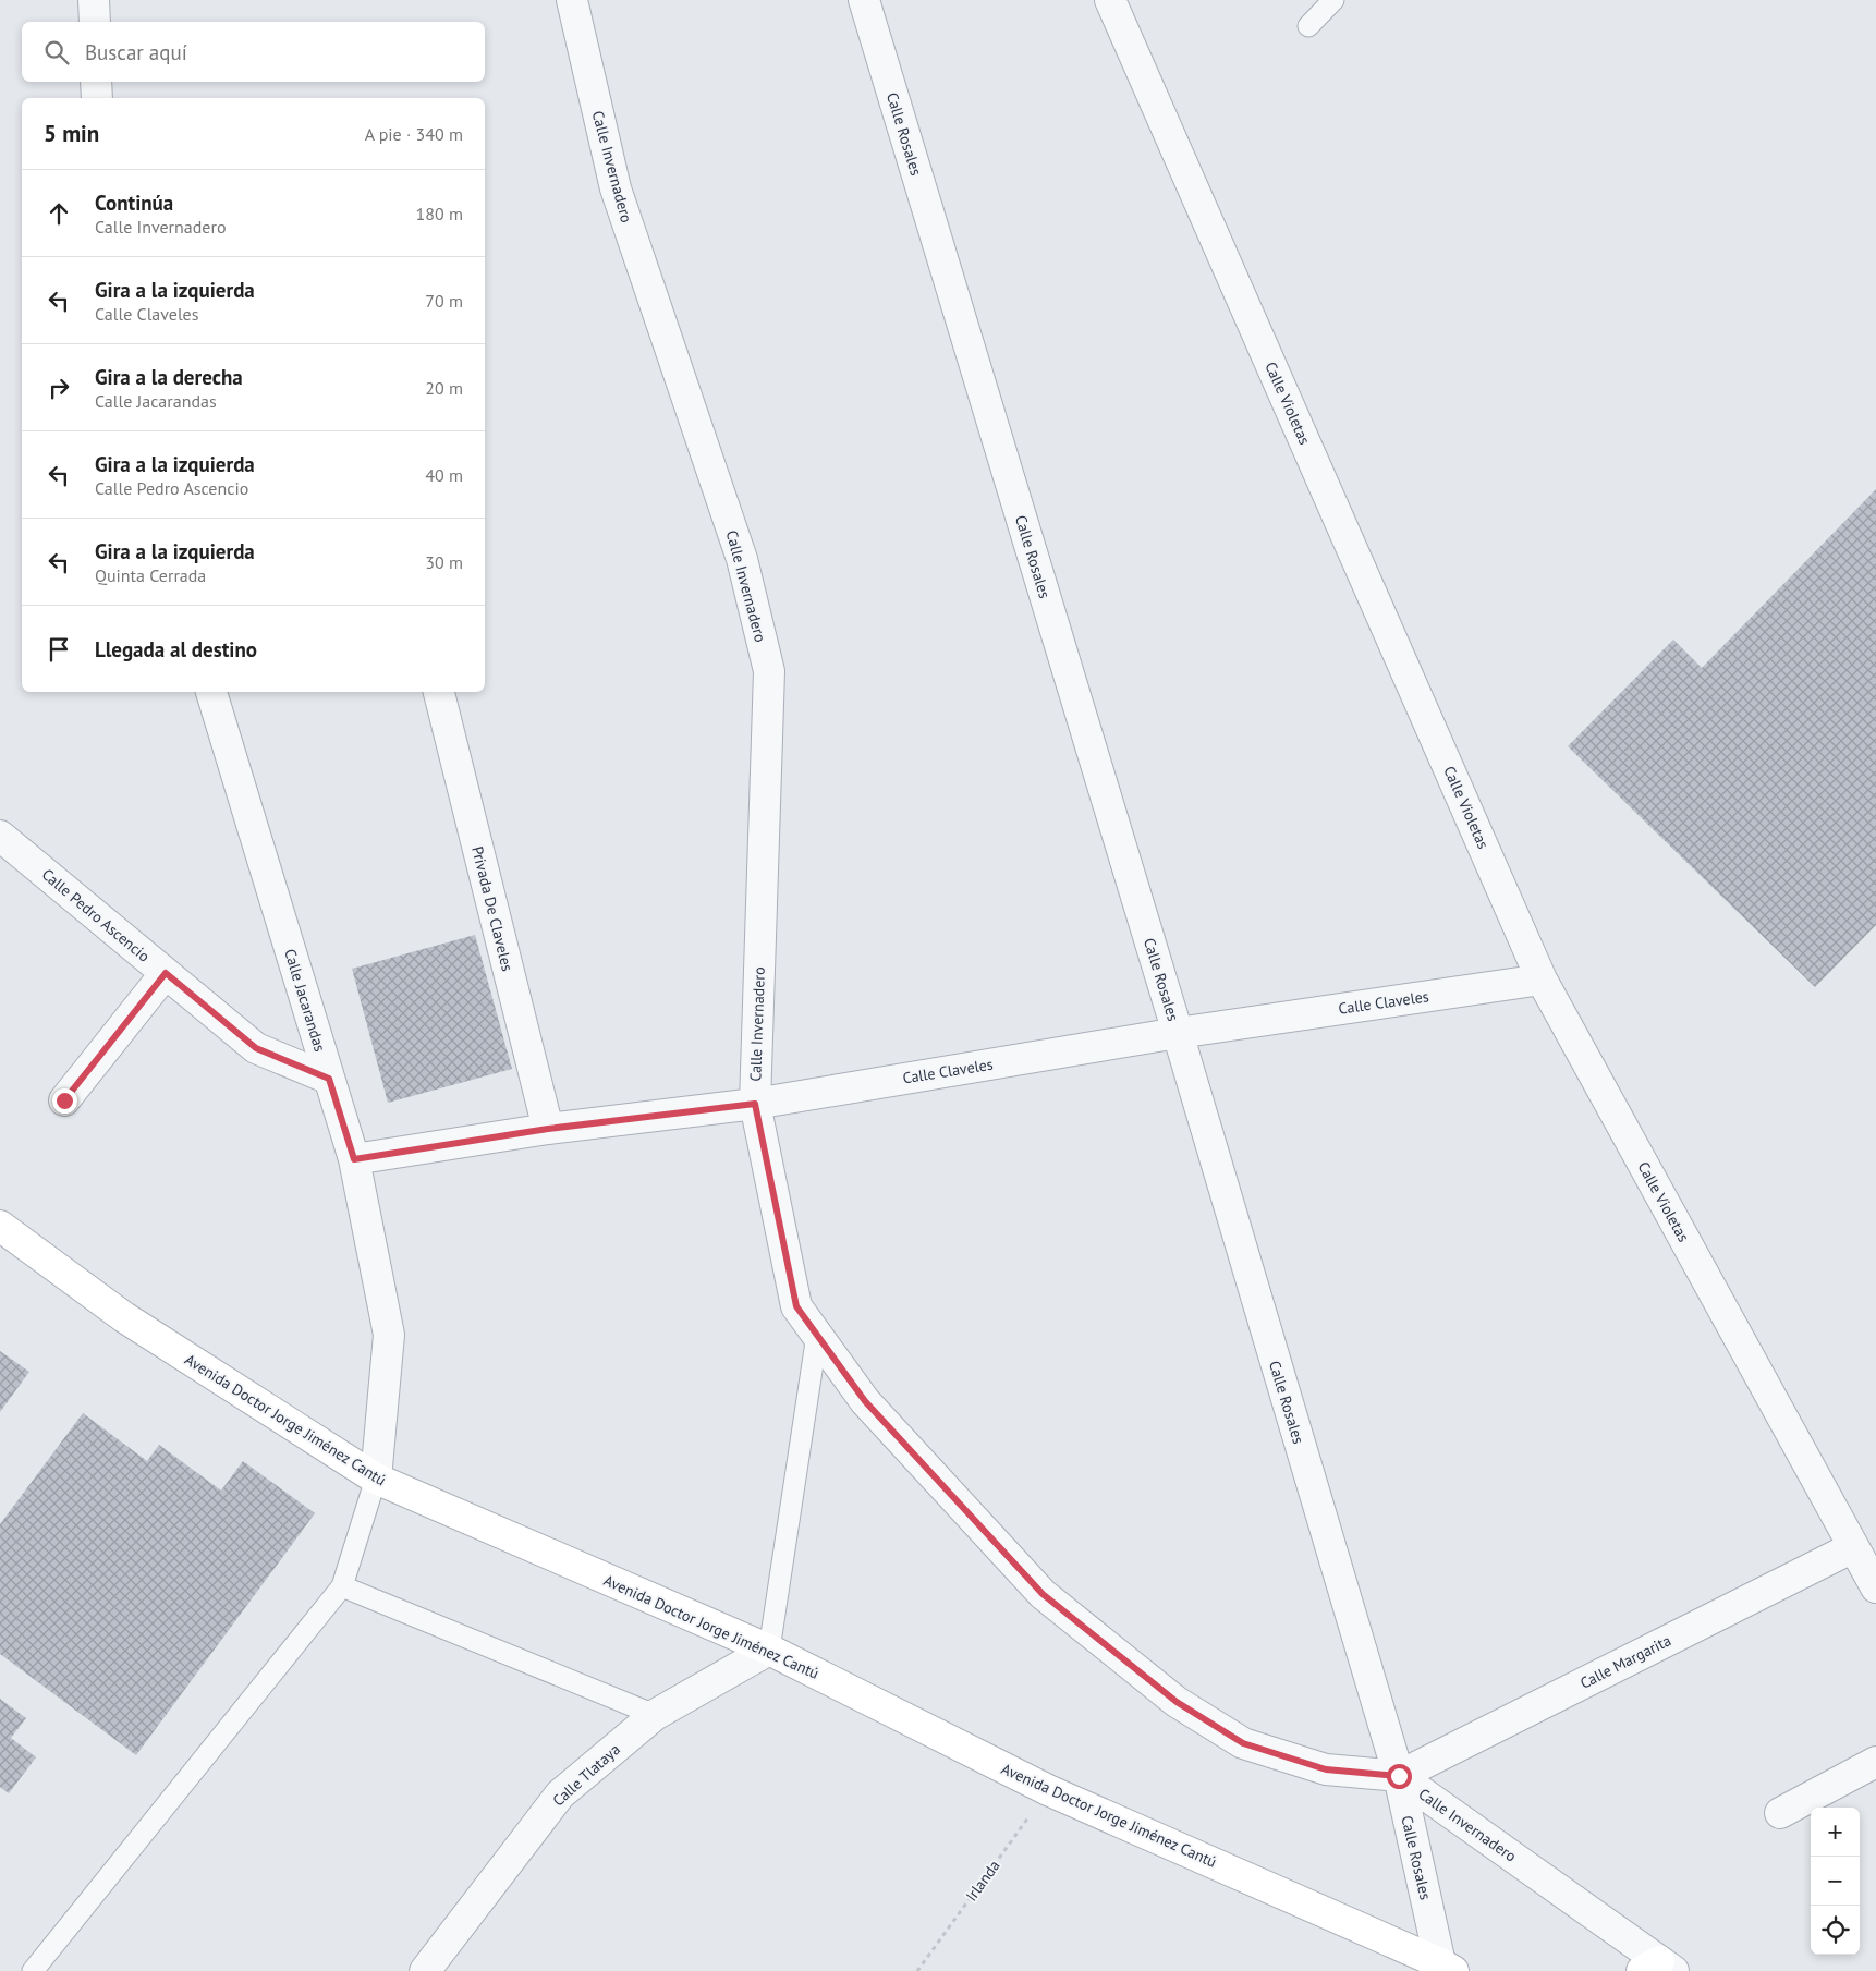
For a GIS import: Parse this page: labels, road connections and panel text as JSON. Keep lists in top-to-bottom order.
{
  "streets": {
    "main road": ["Avenida Doctor Jorge Jiménez Cantú"],
    "street": [
      "Calle Rosales",
      "Calle Invernadero",
      "Calle Violetas",
      "Privada De Claveles",
      "Calle Pedro Ascencio",
      "Calle Jacarandas",
      "Calle Claveles",
      "Calle Margarita",
      "Calle Tlataya"
    ],
    "path": ["Irlanda"]
  },
  "crossings": [
    ["Calle Rosales", "Calle Invernadero"],
    ["Calle Rosales", "Calle Claveles"],
    ["Calle Rosales", "Avenida Doctor Jorge Jiménez Cantú"],
    ["Calle Rosales", "Calle Margarita"],
    ["Calle Invernadero", "Calle Claveles"],
    ["Calle Invernadero", "Calle Margarita"],
    ["Calle Violetas", "Calle Claveles"],
    ["Calle Violetas", "Calle Margarita"],
    ["Privada De Claveles", "Calle Claveles"],
    ["Calle Pedro Ascencio", "Calle Jacarandas"],
    ["Calle Jacarandas", "Calle Claveles"],
    ["Calle Jacarandas", "Avenida Doctor Jorge Jiménez Cantú"],
    ["Avenida Doctor Jorge Jiménez Cantú", "Calle Tlataya"],
    ["Avenida Doctor Jorge Jiménez Cantú", "Irlanda"]
  ],
  "page": {
    "search": "Buscar aquí",
    "heading": ["5 min", "A pie · 340 m"],
    "list": [
      ["Continúa", "Calle Invernadero", "180 m"],
      ["Gira a la izquierda", "Calle Claveles", "70 m"],
      ["Gira a la derecha", "Calle Jacarandas", "20 m"],
      ["Gira a la izquierda", "Calle Pedro Ascencio", "40 m"],
      ["Gira a la izquierda", "Quinta Cerrada", "30 m"],
      "Llegada al destino"
    ],
    "map_buttons": ["+", "−"]
  }
}
